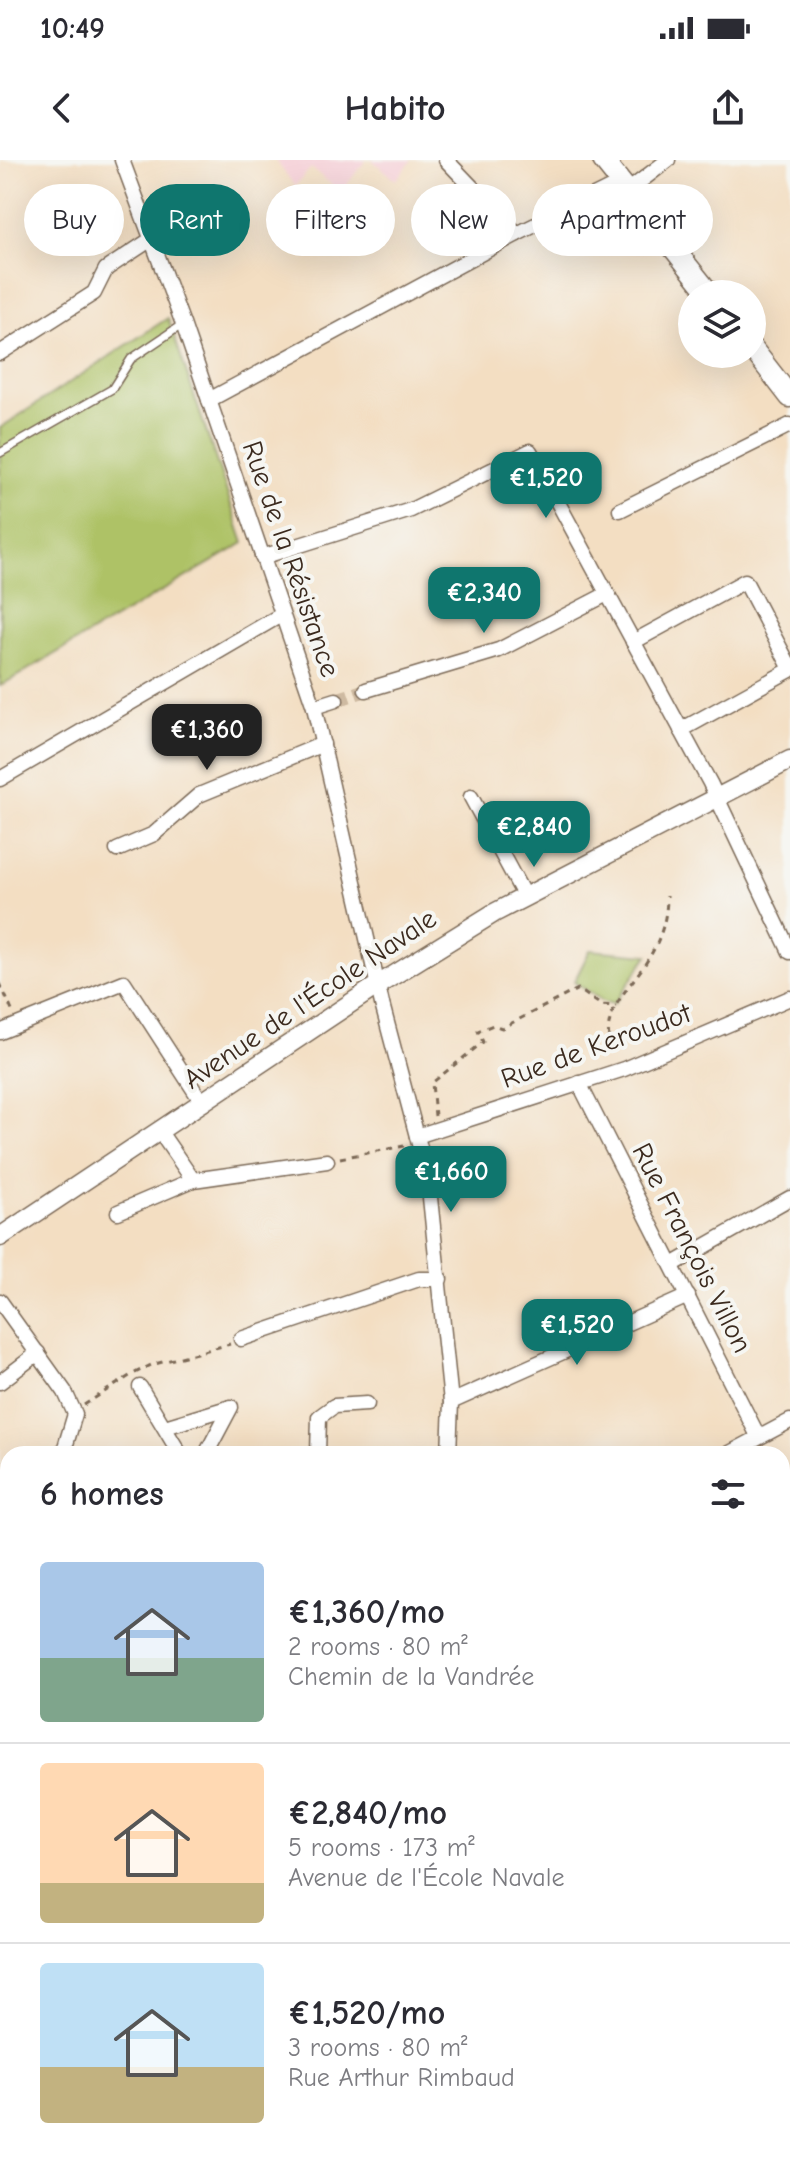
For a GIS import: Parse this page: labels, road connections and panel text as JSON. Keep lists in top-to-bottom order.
{
  "streets": {
    "street": [
      "Rue de la Résistance",
      "Avenue de l'École Navale",
      "Rue de Keroudot",
      "Rue François Villon"
    ]
  },
  "crossings": [
    ["Rue de la Résistance", "Avenue de l'École Navale"],
    ["Rue de la Résistance", "Rue de Keroudot"],
    ["Rue de Keroudot", "Rue François Villon"]
  ],
  "page": {
    "status": "10:49",
    "header": "Habito",
    "chip": [
      "Buy",
      "Rent",
      "Filters",
      "New",
      "Apartment"
    ],
    "price": [
      "€1,520",
      "€2,340",
      "€1,360",
      "€2,840",
      "€1,660",
      "€1,520"
    ],
    "heading": "6 homes",
    "list": [
      {
        "name": "€1,360/mo",
        "note": "2 rooms · 80 m² · Chemin de la Vandrée"
      },
      {
        "name": "€2,840/mo",
        "note": "5 rooms · 173 m² · Avenue de l'École Navale"
      },
      {
        "name": "€1,520/mo",
        "note": "3 rooms · 80 m² · Rue Arthur Rimbaud"
      }
    ]
  }
}
